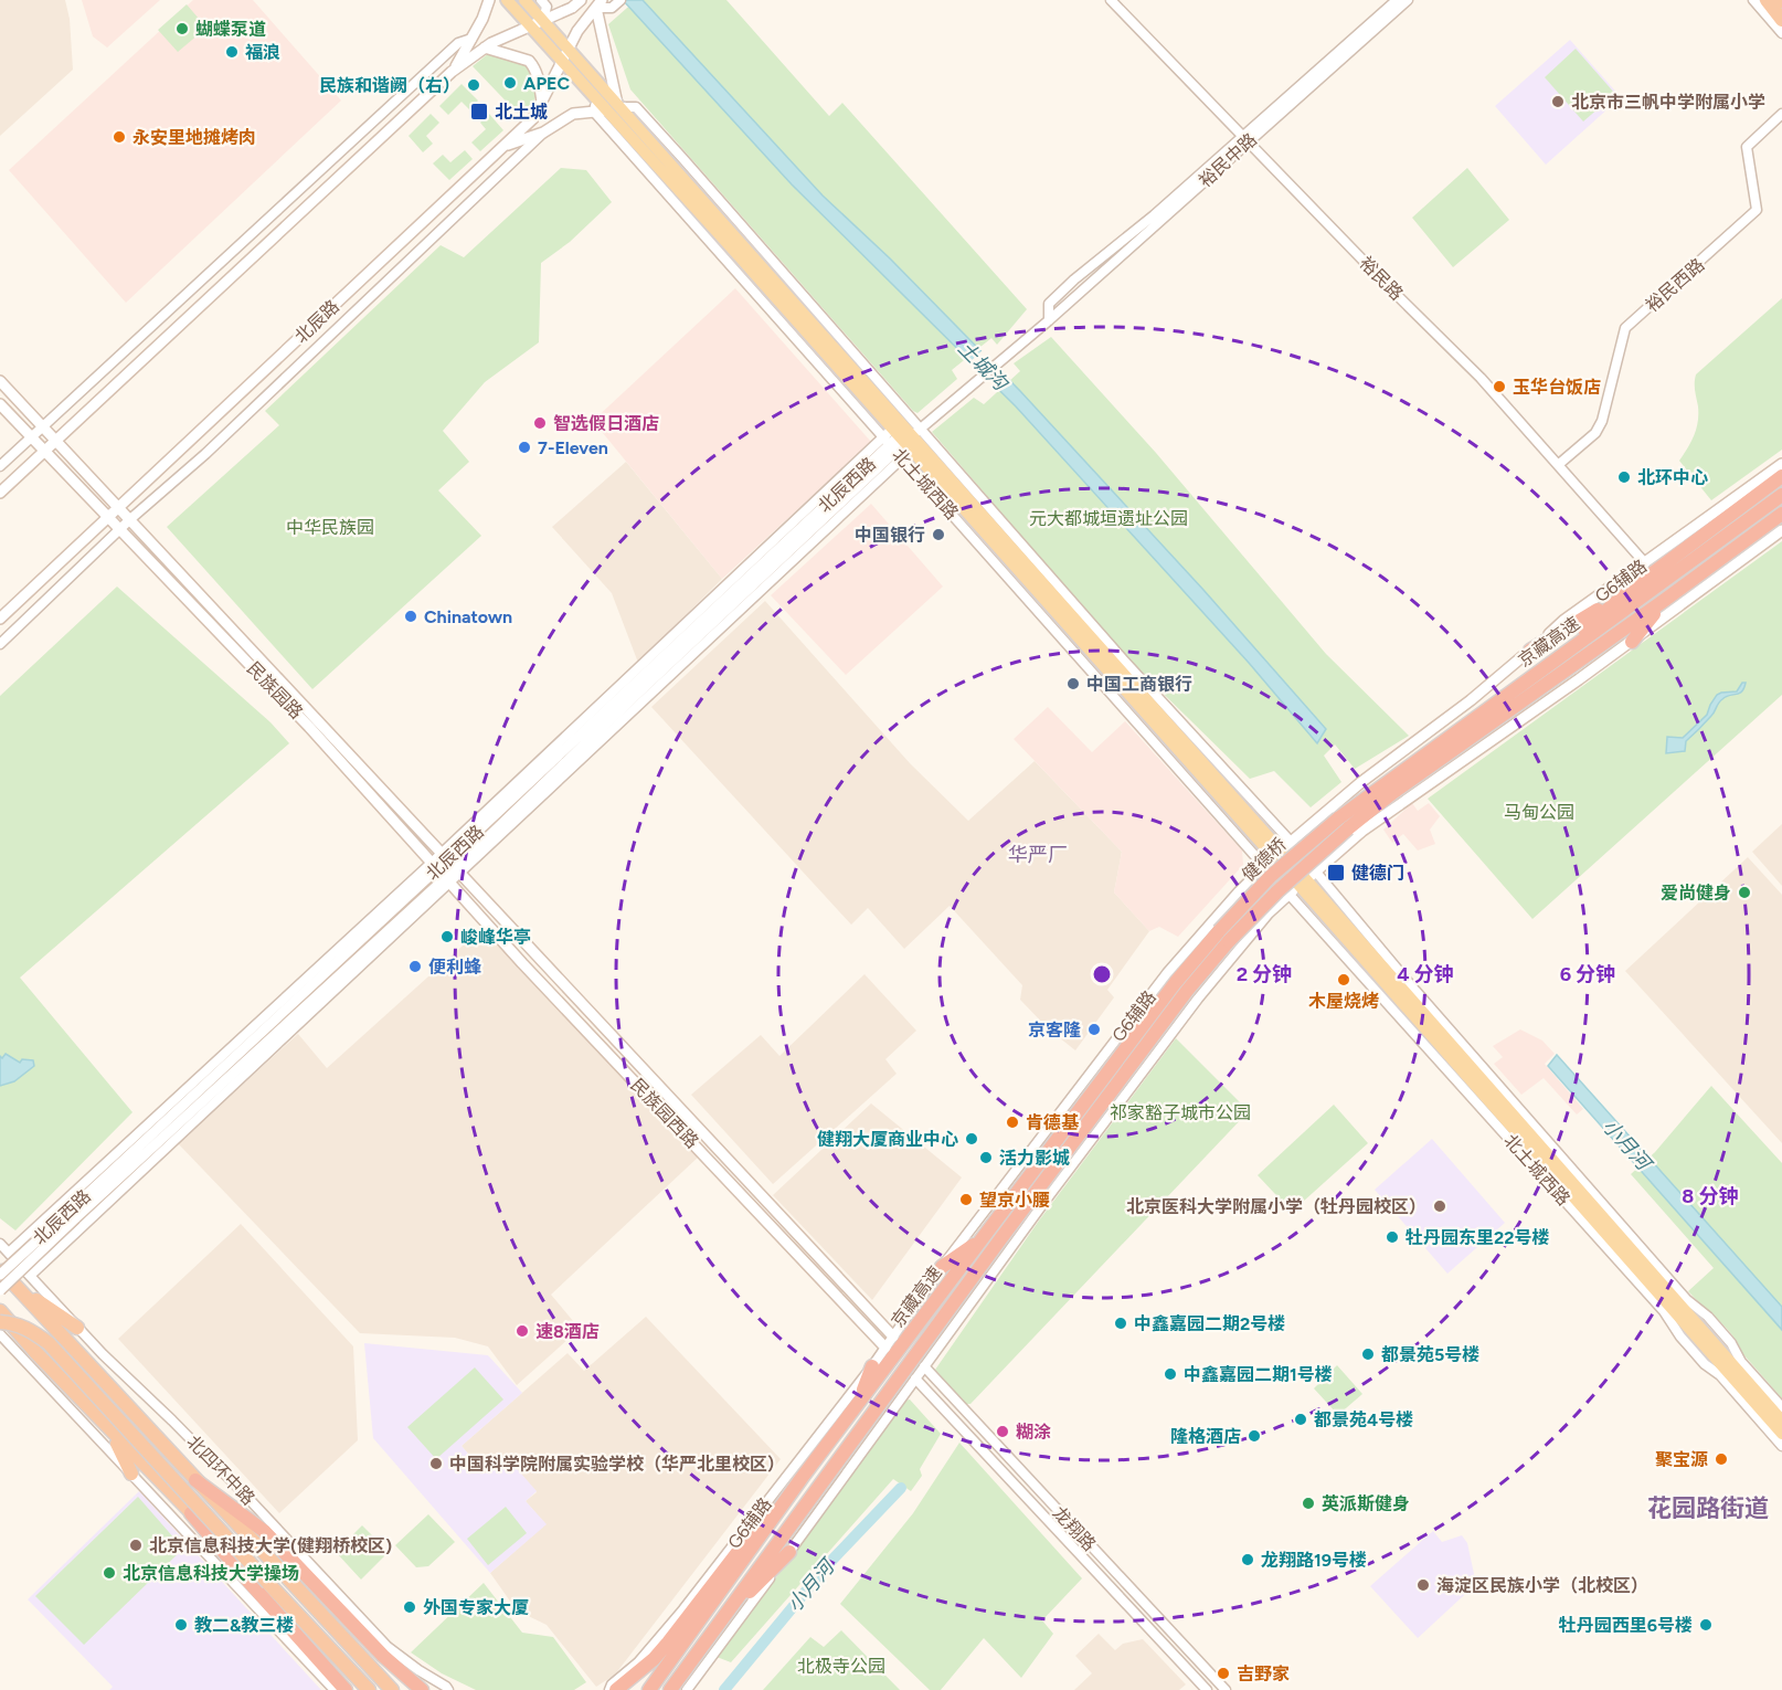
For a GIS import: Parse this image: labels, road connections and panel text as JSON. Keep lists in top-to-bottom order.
{
  "streets": {
    "highway": ["京藏高速", "健德桥", "北四环中路"],
    "main road": [
      "北辰路",
      "北土城西路",
      "北辰西路",
      "G6辅路",
      "民族园路",
      "民族园西路"
    ],
    "street": [
      "裕民中路",
      "裕民路",
      "裕民西路",
      "龙翔路"
    ]
  },
  "crossings": [
    ["裕民中路", "裕民路"],
    ["裕民中路", "北辰西路"],
    ["裕民路", "裕民西路"],
    ["裕民路", "G6辅路"],
    ["北辰路", "北土城西路"],
    ["北辰路", "民族园路"],
    ["北土城西路", "北辰西路"],
    ["北土城西路", "G6辅路"],
    ["北辰西路", "民族园路"],
    ["北辰西路", "民族园西路"],
    ["北辰西路", "北四环中路"],
    ["G6辅路", "民族园西路"],
    ["京藏高速", "健德桥"],
    ["民族园路", "民族园西路"]
  ],
  "districts": ["华严厂", "花园路街道"],
  "water": ["土城沟", "小月河"],
  "parks": [
    "元大都城垣遗址公园",
    "中华民族园",
    "马甸公园",
    "祁家豁子城市公园",
    "北极寺公园"
  ],
  "places": {
    "other": [
      "蝴蝶泵道",
      "福浪",
      "APEC",
      "民族和谐阙（右）",
      "北京市三帆中学附属小学",
      "永安里地摊烤肉",
      "玉华台饭店",
      "智选假日酒店",
      "7-Eleven",
      "北环中心",
      "中国银行",
      "Chinatown",
      "中国工商银行",
      "爱尚健身",
      "峻峰华亭",
      "便利蜂",
      "木屋烧烤",
      "京客隆",
      "肯德基",
      "健翔大厦商业中心",
      "活力影城",
      "望京小腰",
      "北京医科大学附属小学（牡丹园校区）",
      "牡丹园东里22号楼",
      "中鑫嘉园二期2号楼",
      "速8酒店",
      "都景苑5号楼",
      "中鑫嘉园二期1号楼",
      "都景苑4号楼",
      "糊涂",
      "隆格酒店",
      "聚宝源",
      "中国科学院附属实验学校（华严北里校区）",
      "英派斯健身",
      "北京信息科技大学(健翔桥校区)",
      "龙翔路19号楼",
      "北京信息科技大学操场",
      "海淀区民族小学（北校区）",
      "外国专家大厦",
      "教二&教三楼",
      "牡丹园西里6号楼",
      "吉野家"
    ],
    "transit": ["北土城", "健德门"]
  },
  "rings": [
    "2 分钟",
    "4 分钟",
    "6 分钟",
    "8 分钟"
  ]
}
